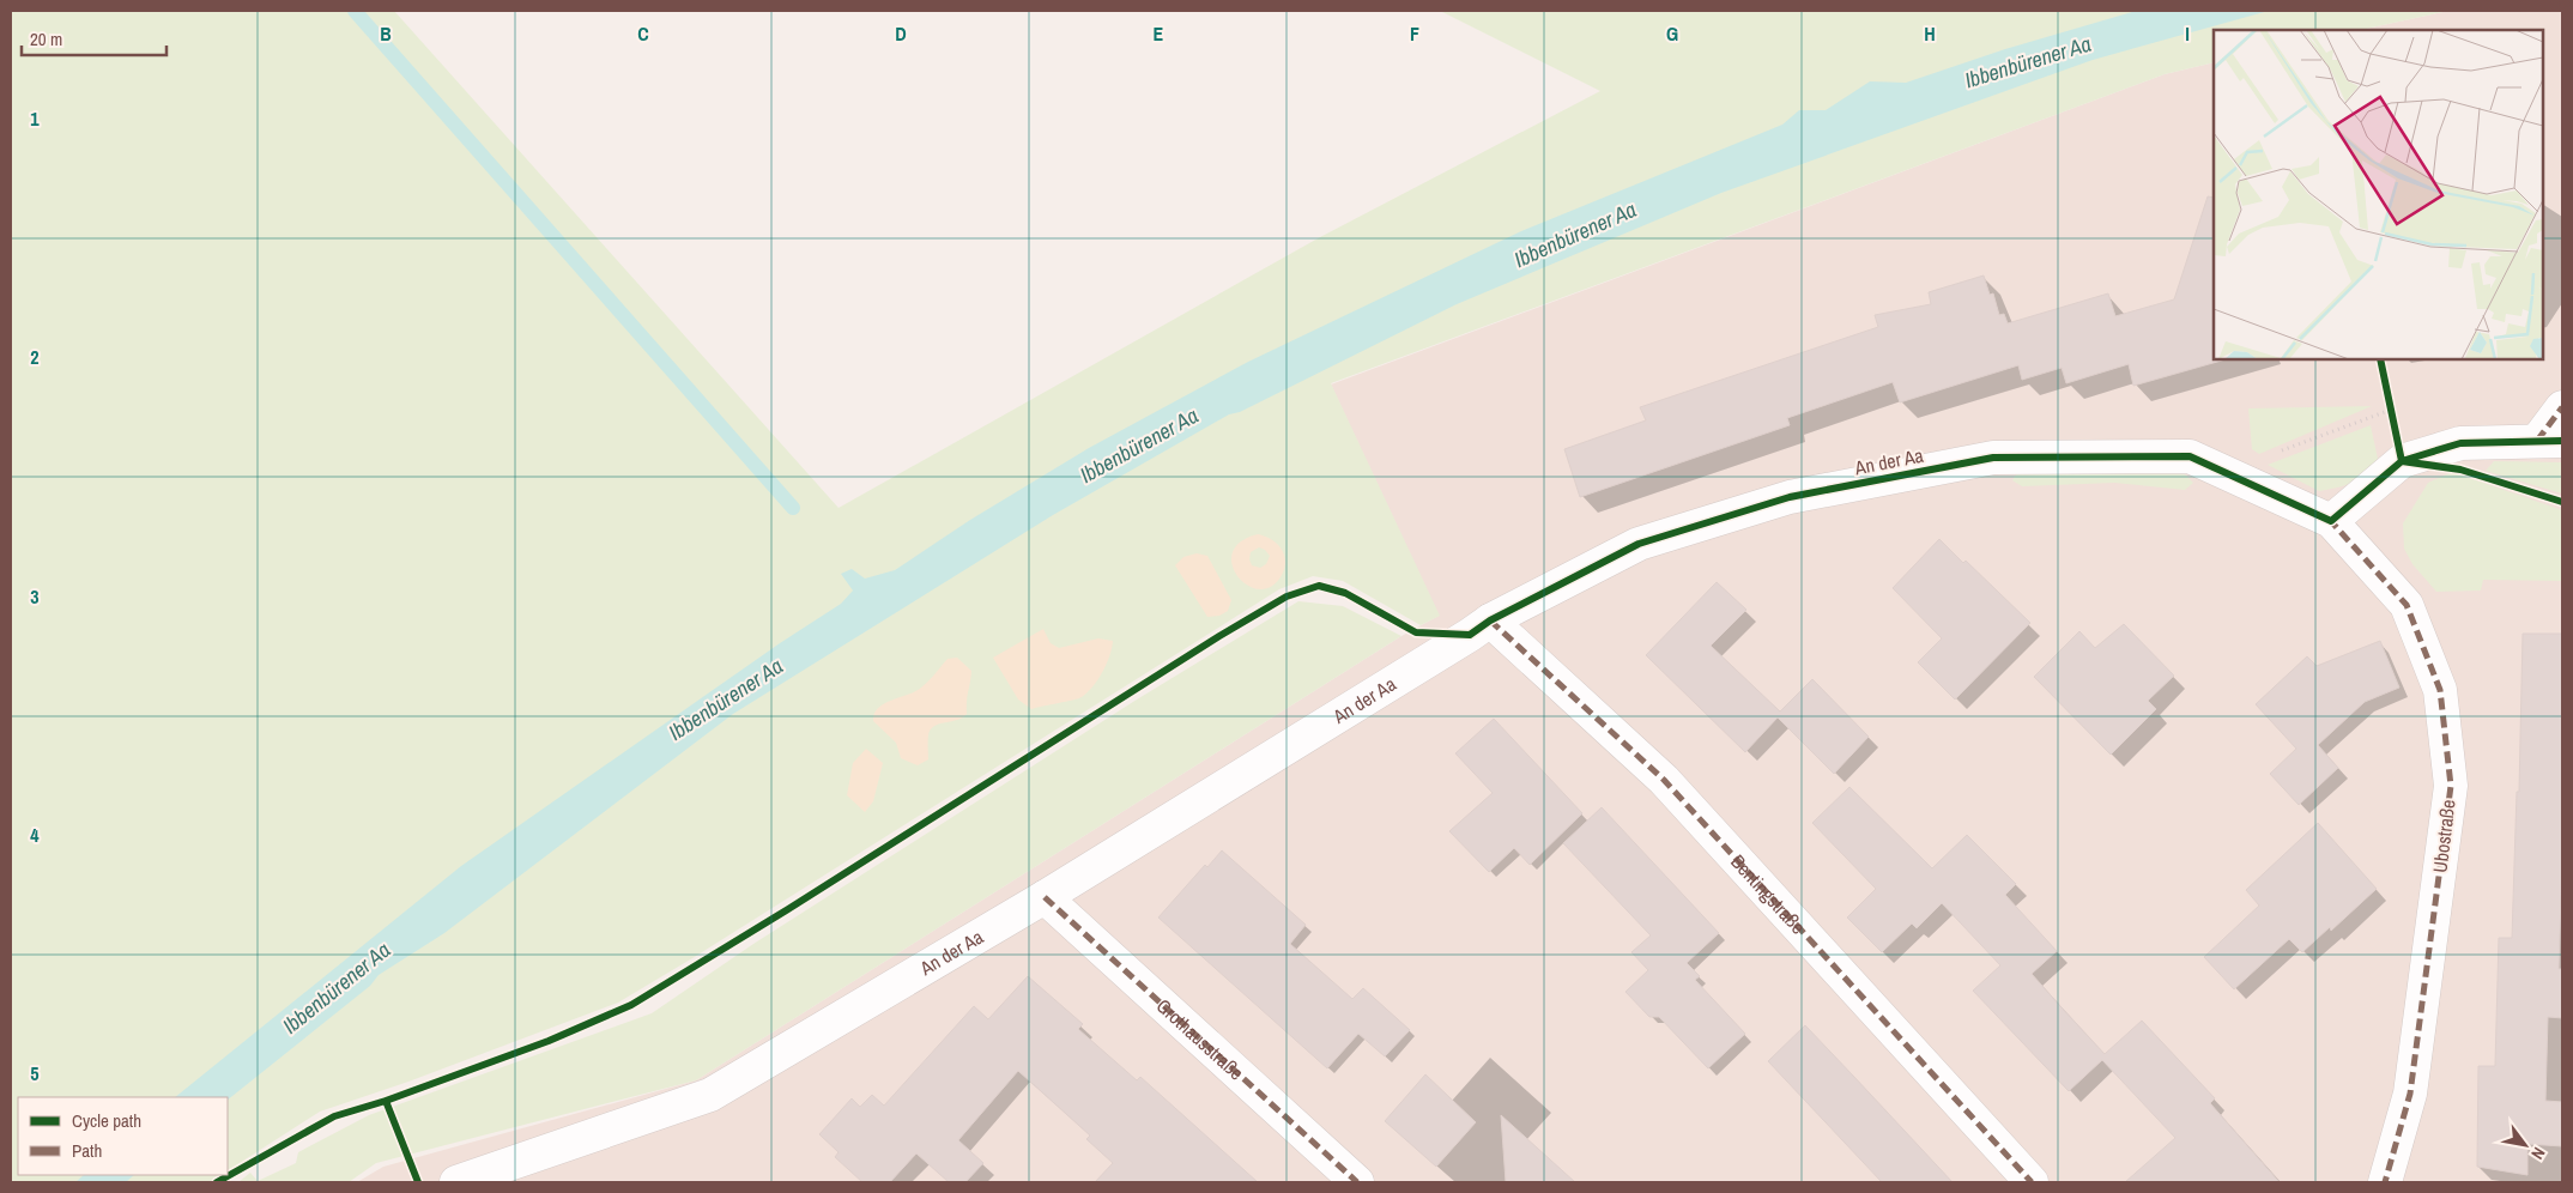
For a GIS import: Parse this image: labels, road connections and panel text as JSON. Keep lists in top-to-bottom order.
{
  "streets": {
    "street": [
      "An der Aa",
      "Ubostraße",
      "Bentingstraße",
      "Grothausstraße"
    ]
  },
  "crossings": [
    ["An der Aa", "Ubostraße"],
    ["An der Aa", "Bentingstraße"],
    ["An der Aa", "Grothausstraße"]
  ],
  "water": ["Ibbenbürener Aa"],
  "legend": ["Cycle path", "Path"],
  "scale_bar": "20 m",
  "north": "bottom right",
  "grid": {
    "columns": [
      "B",
      "C",
      "D",
      "E",
      "F",
      "G",
      "H",
      "I"
    ],
    "rows": [
      "1",
      "2",
      "3",
      "4",
      "5"
    ]
  }
}
